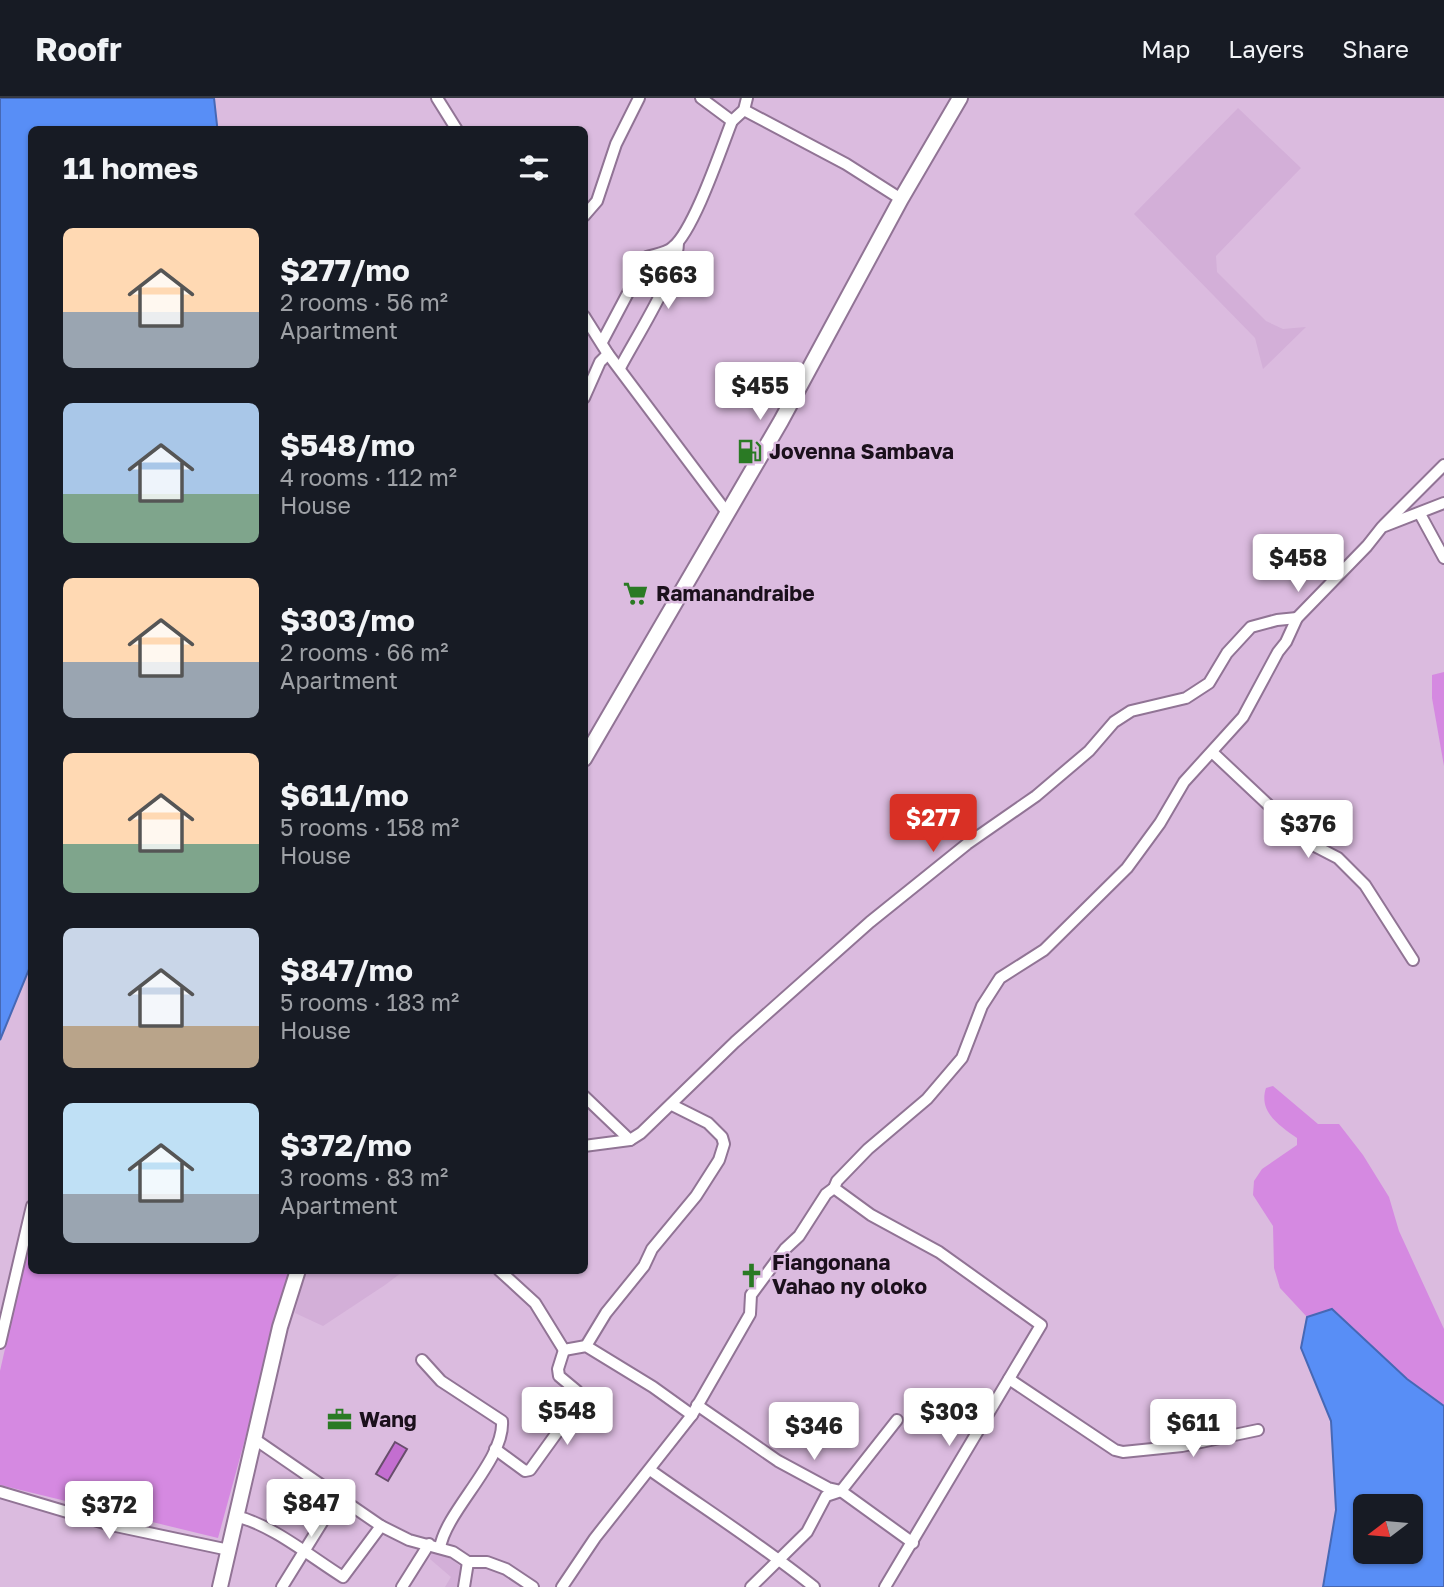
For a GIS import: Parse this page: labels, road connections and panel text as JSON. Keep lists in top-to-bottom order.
{
  "places": {
    "fuel station": ["Jovenna Sambava"],
    "supermarket": ["Ramanandraibe"],
    "church": ["Fiangonana Vahao ny oloko"],
    "office": ["Wang"]
  },
  "north": "left",
  "page": {
    "header": "Roofr",
    "nav": ["Map", "Layers", "Share"],
    "heading": "11 homes",
    "list": [
      {
        "name": "$277/mo",
        "note": "2 rooms · 56 m² · Apartment"
      },
      {
        "name": "$548/mo",
        "note": "4 rooms · 112 m² · House"
      },
      {
        "name": "$303/mo",
        "note": "2 rooms · 66 m² · Apartment"
      },
      {
        "name": "$611/mo",
        "note": "5 rooms · 158 m² · House"
      },
      {
        "name": "$847/mo",
        "note": "5 rooms · 183 m² · House"
      },
      {
        "name": "$372/mo",
        "note": "3 rooms · 83 m² · Apartment"
      }
    ],
    "price": [
      "$663",
      "$455",
      "$458",
      "$277",
      "$376",
      "$548",
      "$303",
      "$611",
      "$346",
      "$847",
      "$372"
    ]
  }
}
